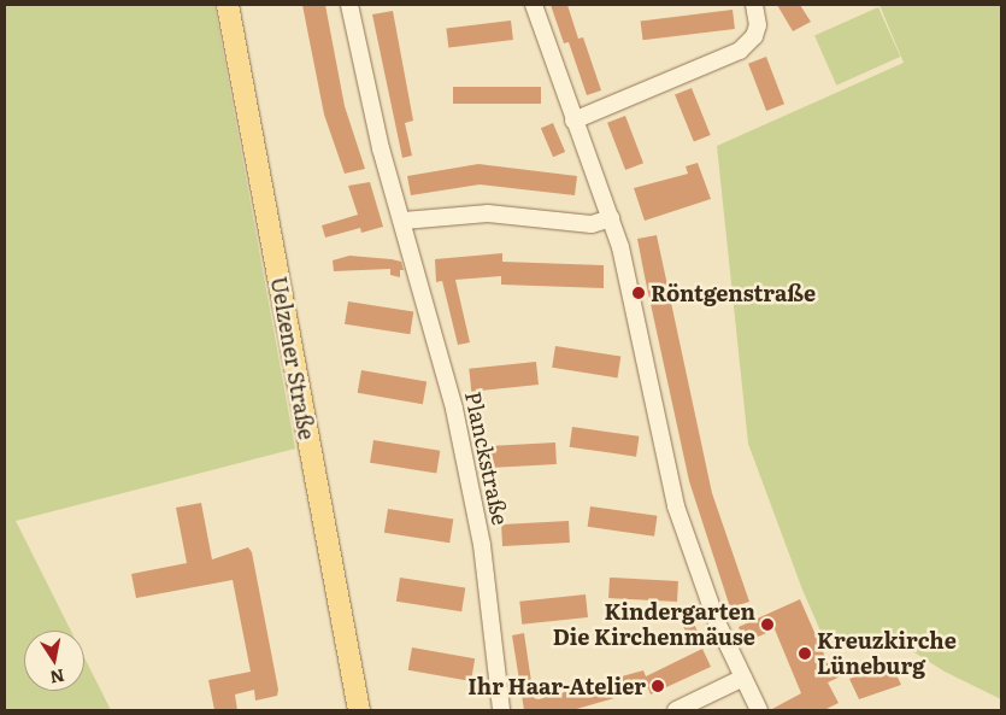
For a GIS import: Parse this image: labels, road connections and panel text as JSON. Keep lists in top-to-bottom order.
{
  "streets": {
    "main road": ["Uelzener Straße"],
    "street": ["Planckstraße"]
  },
  "places": [
    "Röntgenstraße",
    "Kindergarten Die Kirchenmäuse",
    "Kreuzkirche Lüneburg",
    "Ihr Haar-Atelier"
  ],
  "north": "bottom"
}
